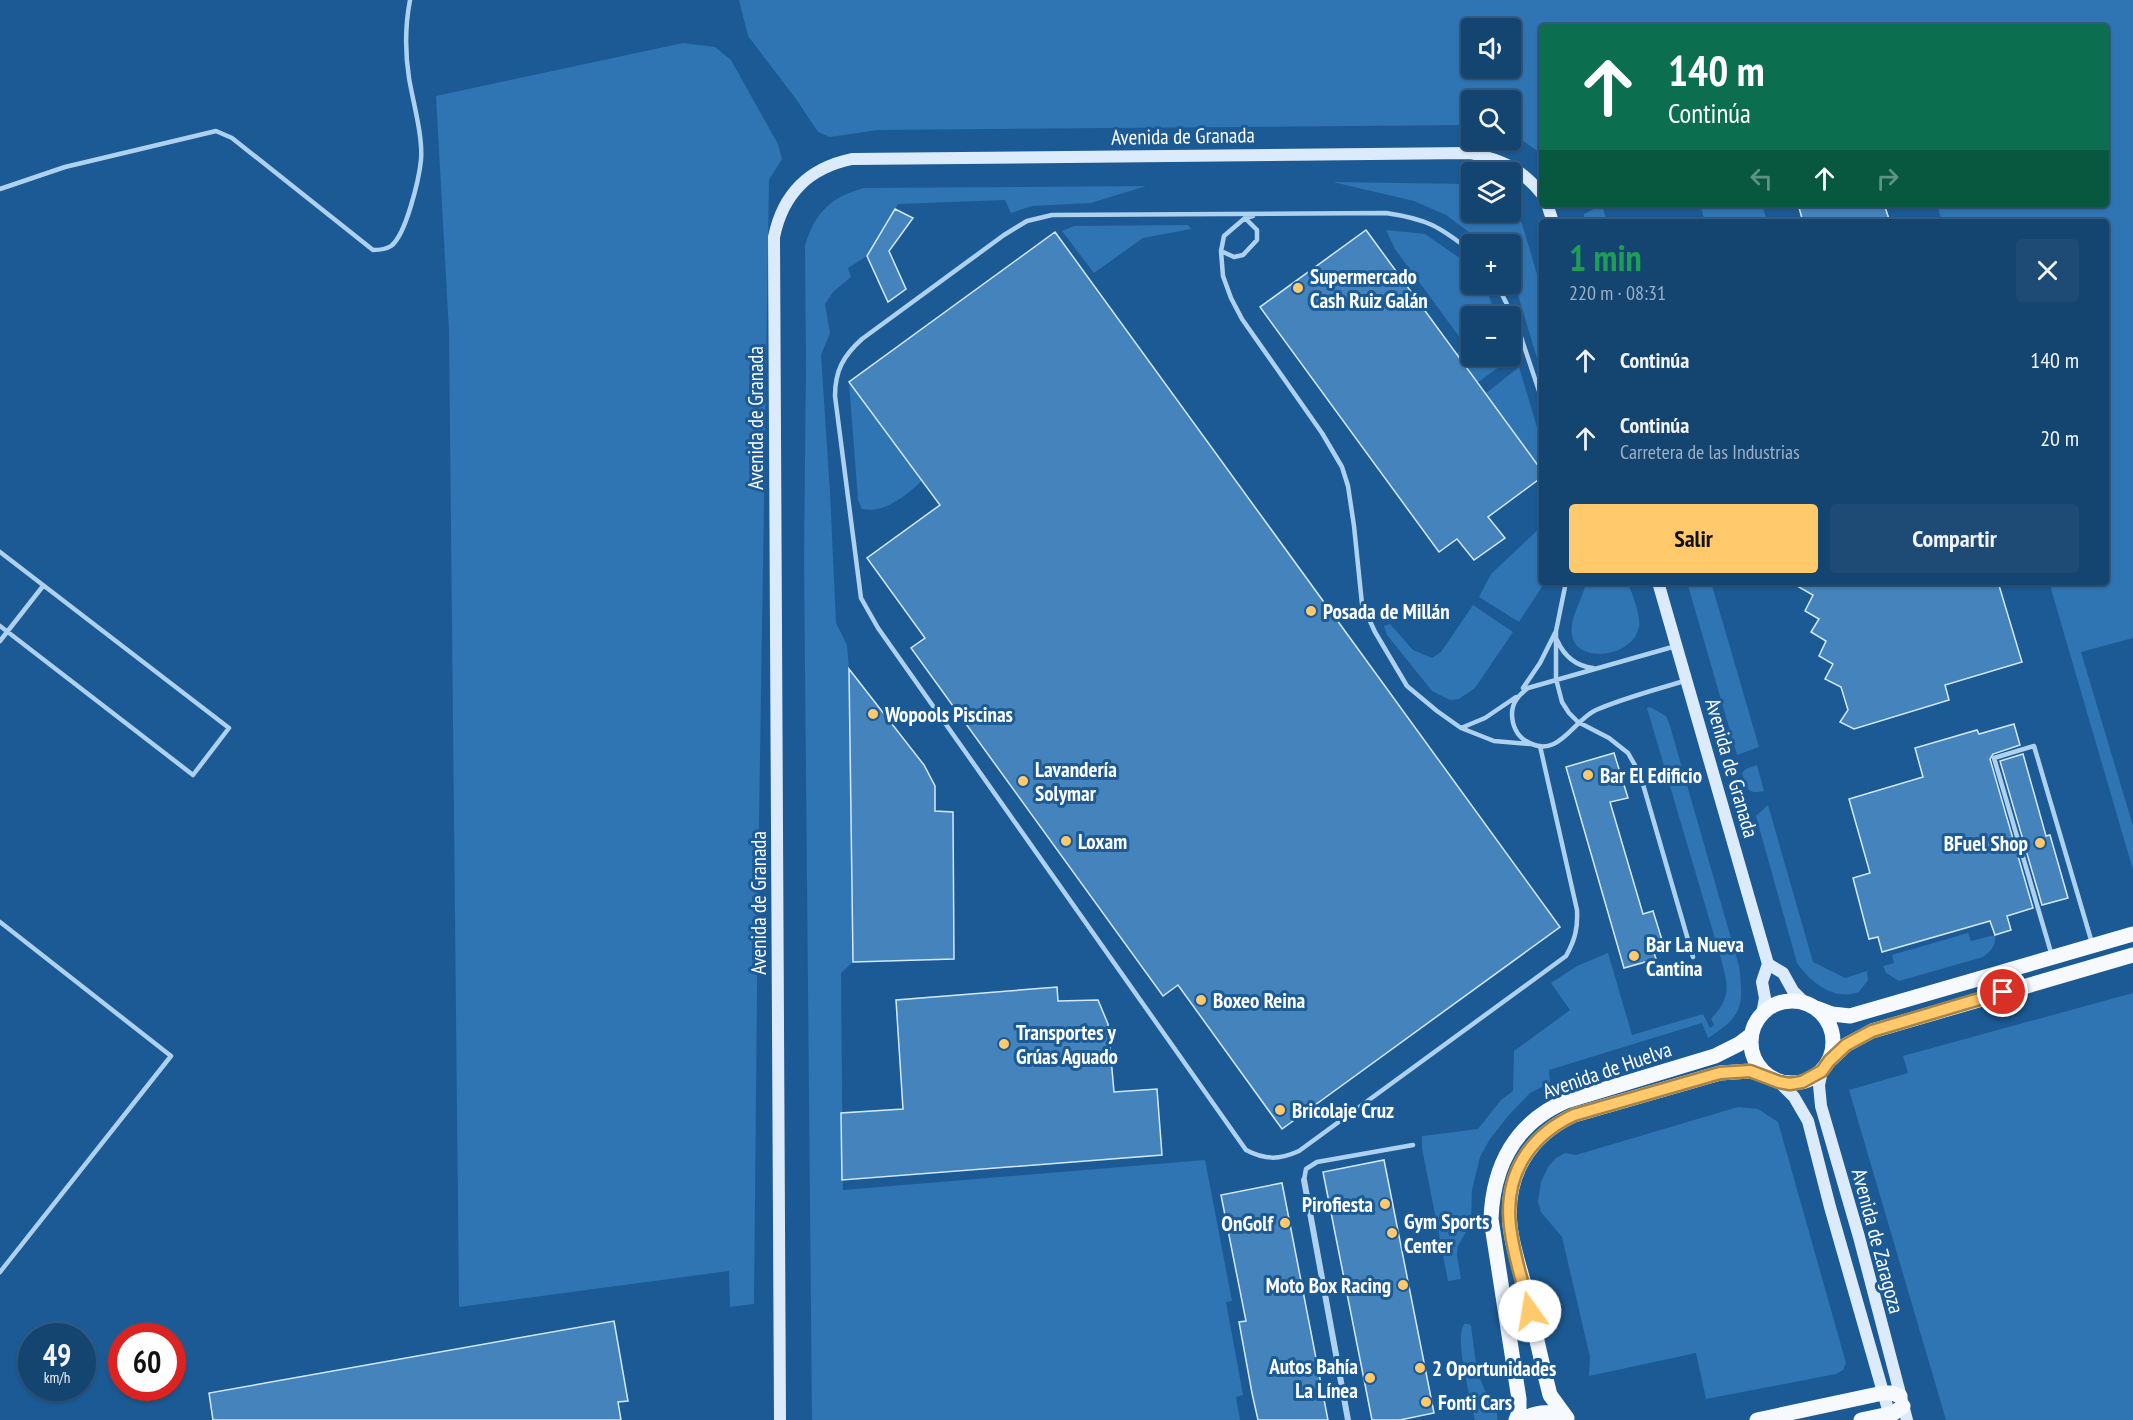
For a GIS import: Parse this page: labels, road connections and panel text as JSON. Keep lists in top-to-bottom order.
{
  "streets": {
    "main road": ["Avenida de Huelva"],
    "street": ["Avenida de Granada", "Avenida de Zaragoza"]
  },
  "crossings": [
    ["Avenida de Granada", "Avenida de Huelva"],
    ["Avenida de Granada", "Avenida de Zaragoza"],
    ["Avenida de Huelva", "Avenida de Zaragoza"]
  ],
  "places": [
    "Supermercado Cash Ruiz Galán",
    "Posada de Millán",
    "Wopools Piscinas",
    "Bar El Edificio",
    "Lavandería Solymar",
    "Loxam",
    "BFuel Shop",
    "Bar La Nueva Cantina",
    "Boxeo Reina",
    "Transportes y Grúas Aguado",
    "Bricolaje Cruz",
    "Pirofiesta",
    "OnGolf",
    "Gym Sports Center",
    "Moto Box Racing",
    "2 Oportunidades",
    "Autos Bahía La Línea",
    "Fonti Cars"
  ],
  "page": {
    "map_buttons": ["+", "−"],
    "turn": ["140 m", "Continúa"],
    "heading": ["1 min", "220 m · 08:31"],
    "list": [
      {
        "name": "Continúa",
        "value": "140 m"
      },
      {
        "name": "Continúa",
        "note": "Carretera de las Industrias",
        "value": "20 m"
      }
    ],
    "buttons": ["Salir", "Compartir"],
    "speed": "49 km/h",
    "limit": "60"
  }
}
